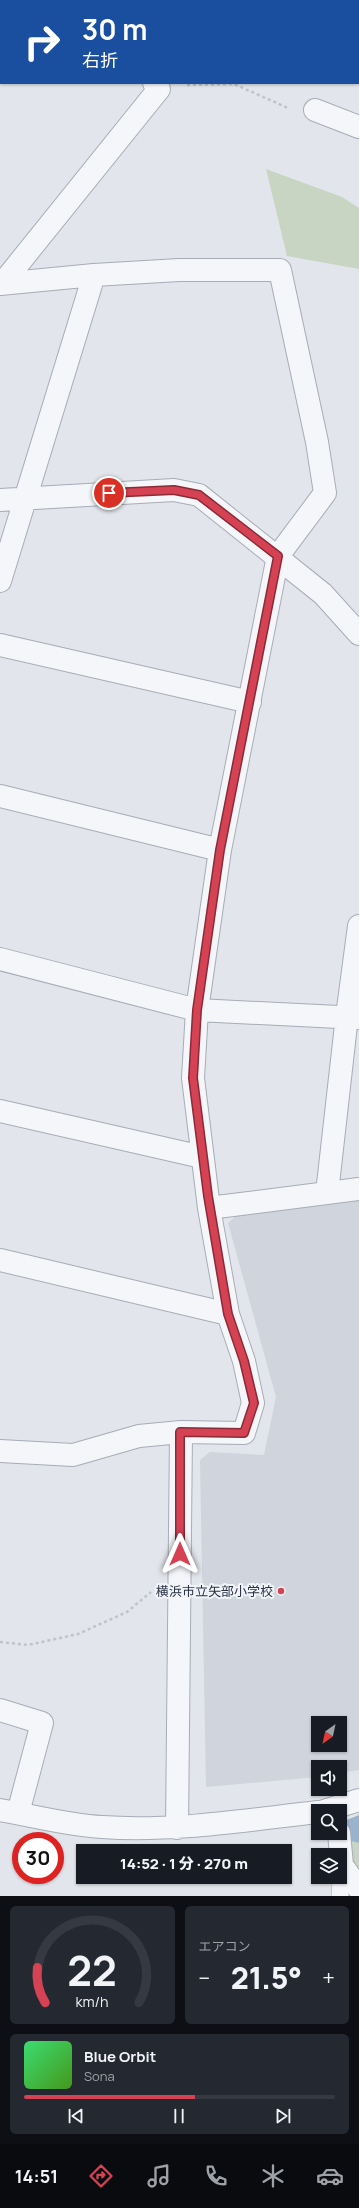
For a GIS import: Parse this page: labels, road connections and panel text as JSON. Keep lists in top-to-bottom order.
{
  "places": ["横浜市立矢部小学校"],
  "north": "bottom left",
  "page": {
    "turn": ["30 m", "右折"],
    "limit": "30",
    "trip": "14:52 · 1 分 · 270 m",
    "tile": "エアコン",
    "heat": ["−", "21.5°", "+"],
    "song": ["Blue Orbit", "Sona"],
    "tabs": "14:51",
    "gauge": ["22", "km/h"]
  }
}
